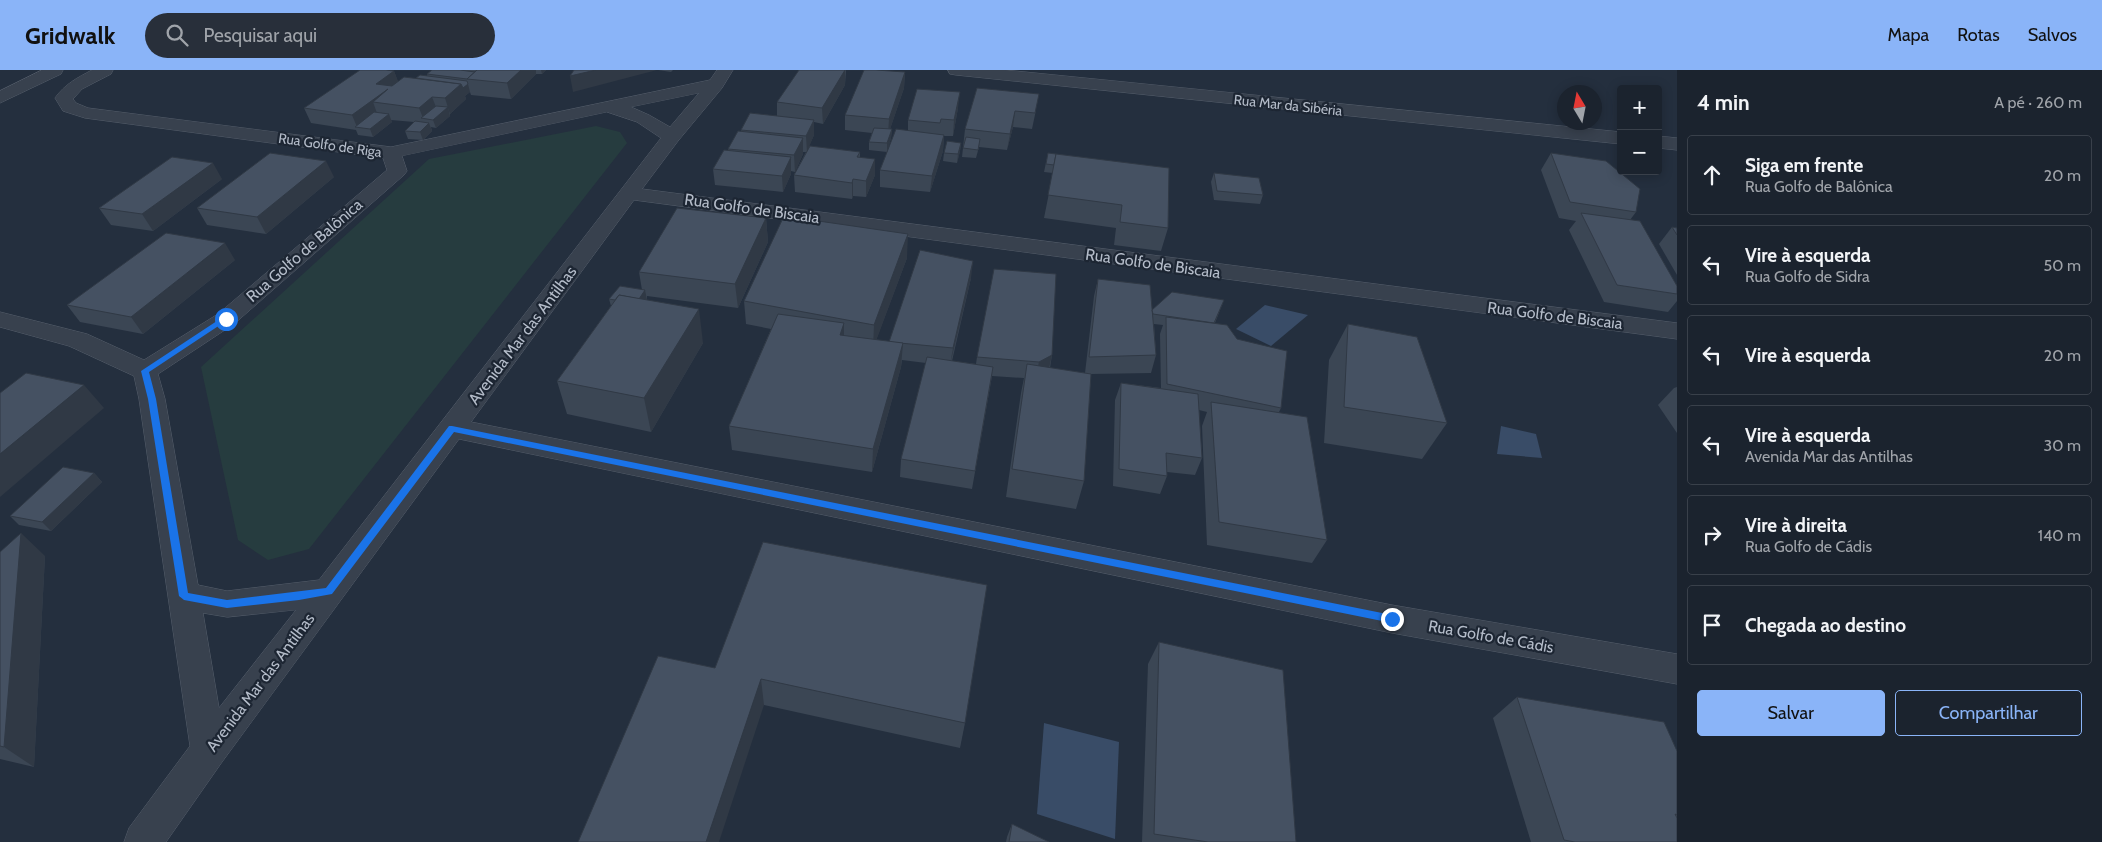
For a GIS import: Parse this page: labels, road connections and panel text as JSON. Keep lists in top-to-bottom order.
{
  "streets": {
    "street": [
      "Rua Mar da Sibéria",
      "Rua Golfo de Riga",
      "Rua Golfo de Biscaia",
      "Rua Golfo de Balônica",
      "Avenida Mar das Antilhas",
      "Rua Golfo de Cádis"
    ]
  },
  "crossings": [
    ["Rua Golfo de Riga", "Rua Golfo de Balônica"],
    ["Rua Golfo de Riga", "Avenida Mar das Antilhas"],
    ["Rua Golfo de Biscaia", "Avenida Mar das Antilhas"],
    ["Avenida Mar das Antilhas", "Rua Golfo de Cádis"]
  ],
  "north": "top",
  "page": {
    "header": "Gridwalk",
    "search": "Pesquisar aqui",
    "nav": ["Mapa", "Rotas", "Salvos"],
    "heading": ["4 min", "A pé · 260 m"],
    "map_buttons": ["+", "−"],
    "list": [
      ["Siga em frente", "Rua Golfo de Balônica", "20 m"],
      ["Vire à esquerda", "Rua Golfo de Sidra", "50 m"],
      ["Vire à esquerda", "20 m"],
      ["Vire à esquerda", "Avenida Mar das Antilhas", "30 m"],
      ["Vire à direita", "Rua Golfo de Cádis", "140 m"],
      "Chegada ao destino"
    ],
    "buttons": ["Salvar", "Compartilhar"]
  }
}
